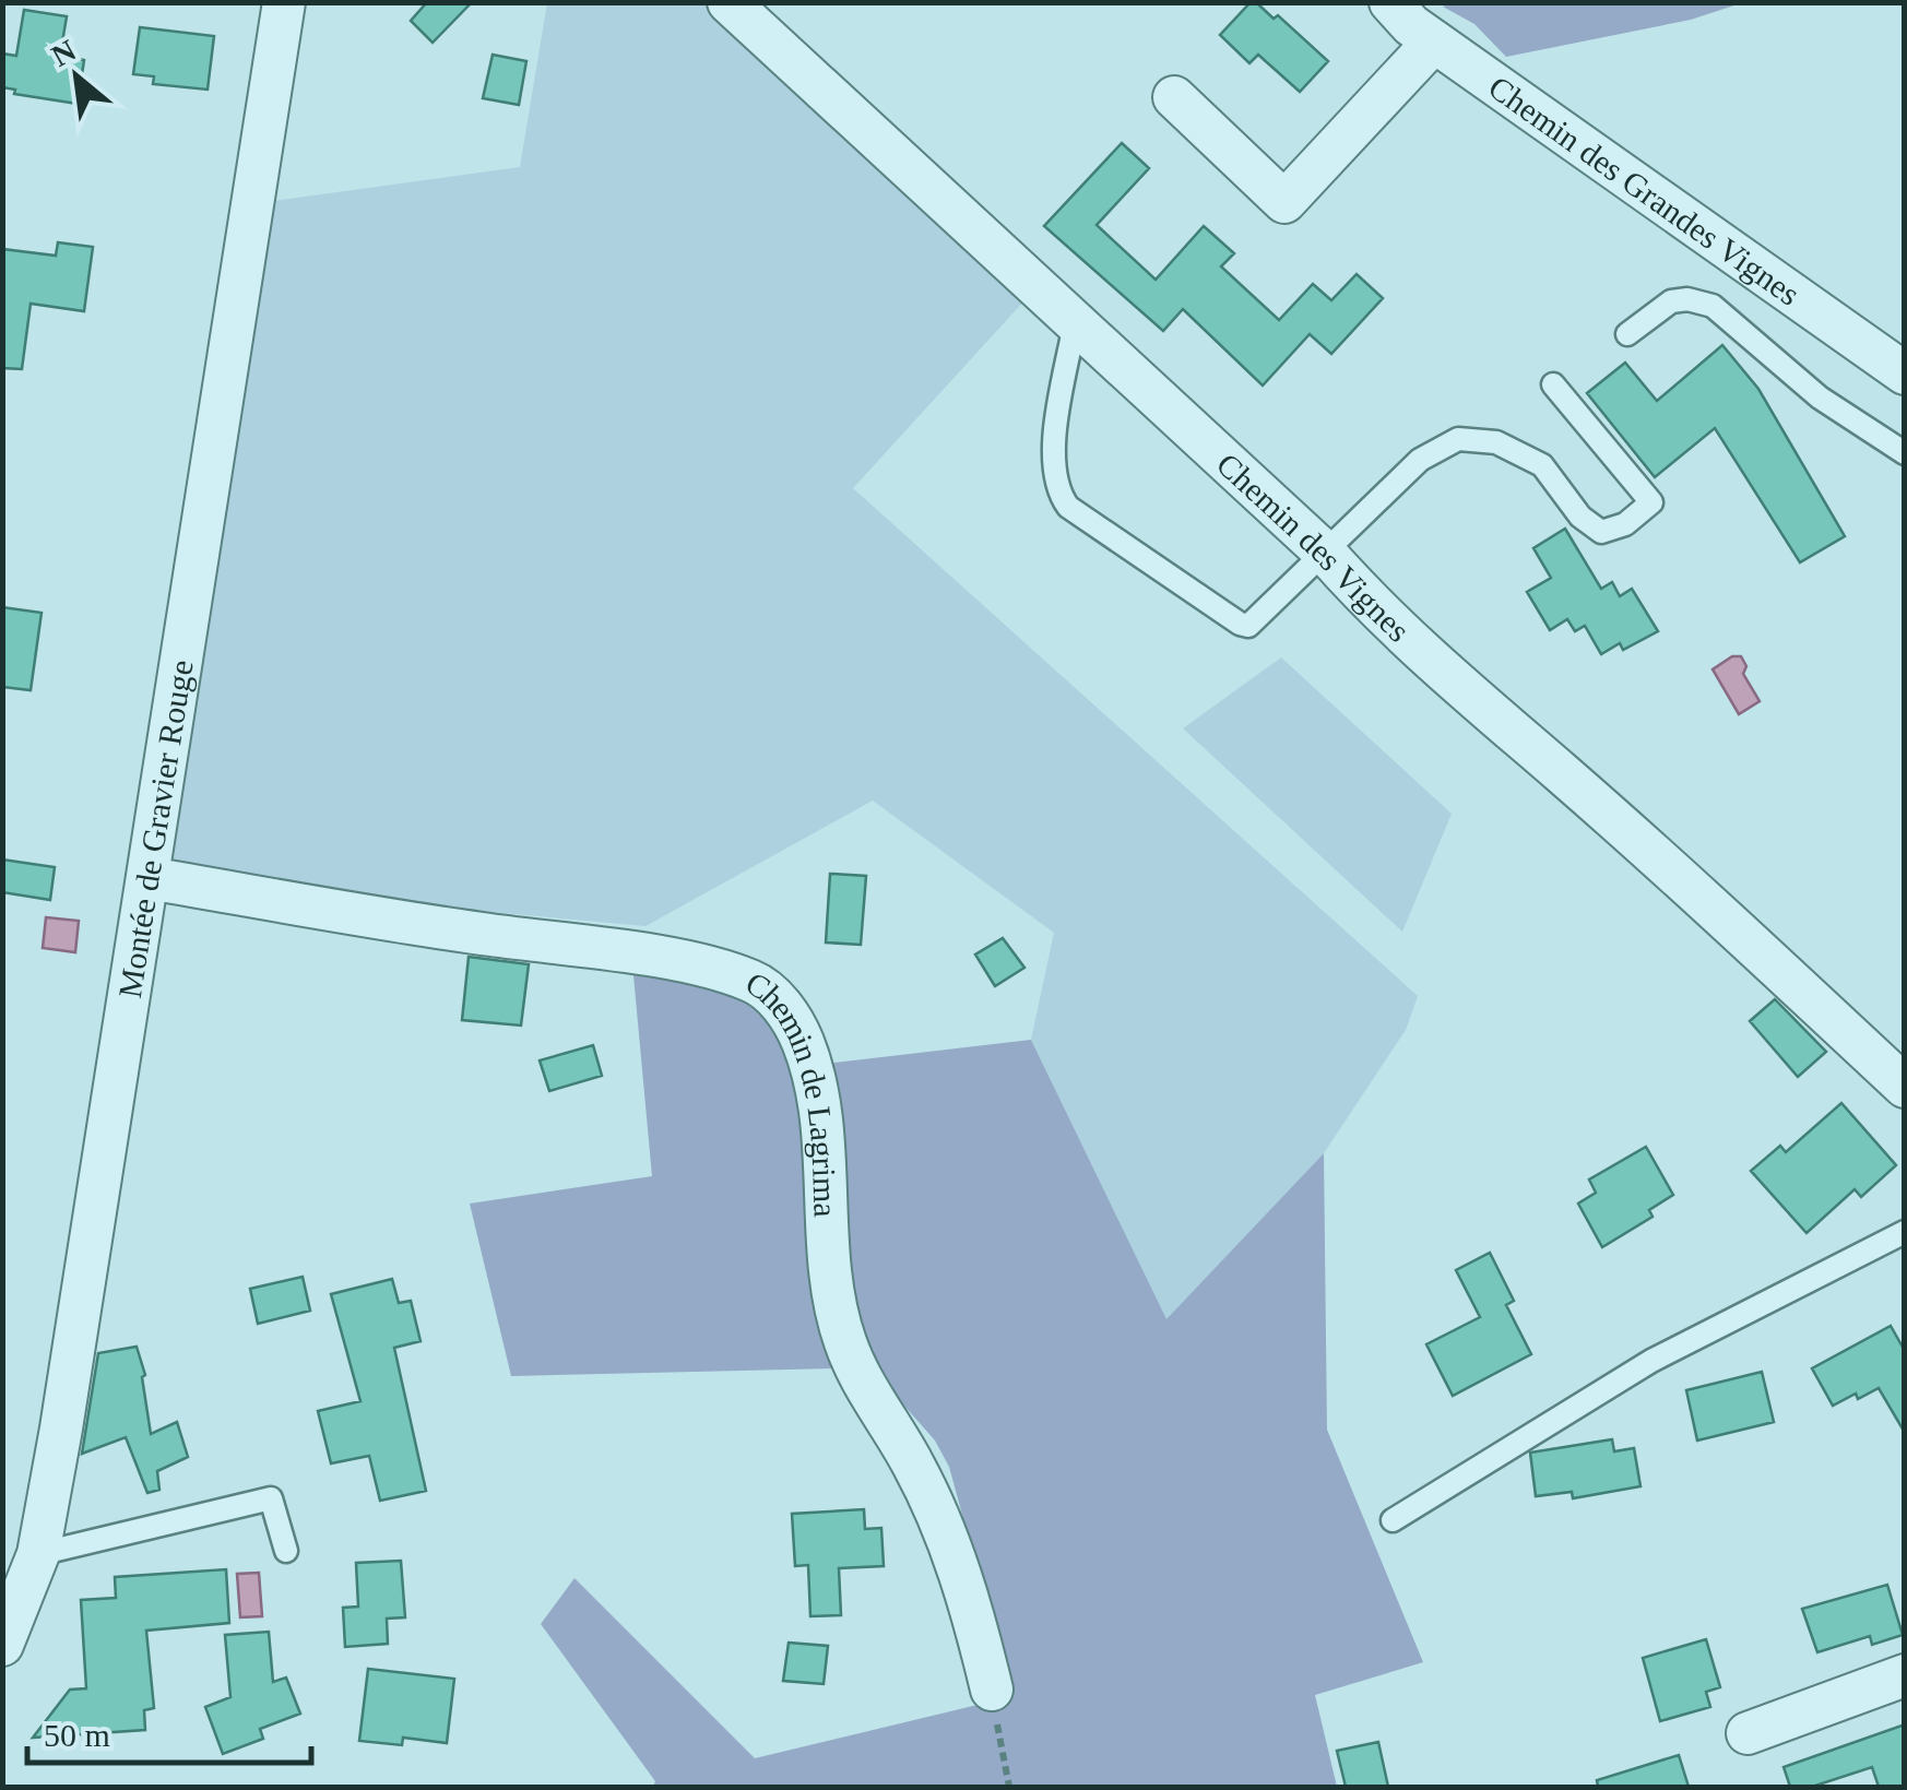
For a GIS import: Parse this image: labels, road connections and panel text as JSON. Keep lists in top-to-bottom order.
{
  "streets": {
    "street": [
      "Chemin des Grandes Vignes",
      "Chemin des Vignes",
      "Montée de Gravier Rouge",
      "Chemin de Lagrima"
    ]
  },
  "crossings": [
    ["Montée de Gravier Rouge", "Chemin de Lagrima"]
  ],
  "scale_bar": "50 m",
  "north": "top left"
}
